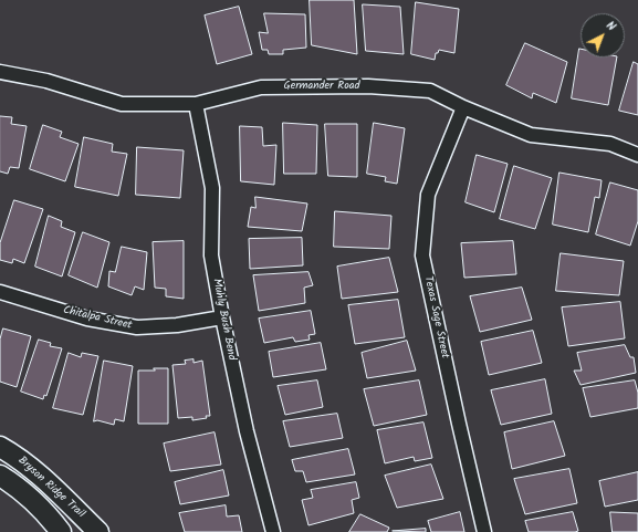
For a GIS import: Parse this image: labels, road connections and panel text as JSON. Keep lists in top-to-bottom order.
{
  "streets": {
    "street": [
      "Germander Road",
      "Texas Sage Street",
      "Chitalpa Street",
      "Muhly Bush Bend",
      "Bryson Ridge Trail"
    ]
  },
  "crossings": [
    ["Germander Road", "Texas Sage Street"],
    ["Germander Road", "Muhly Bush Bend"],
    ["Chitalpa Street", "Muhly Bush Bend"]
  ],
  "north": "top right"
}
